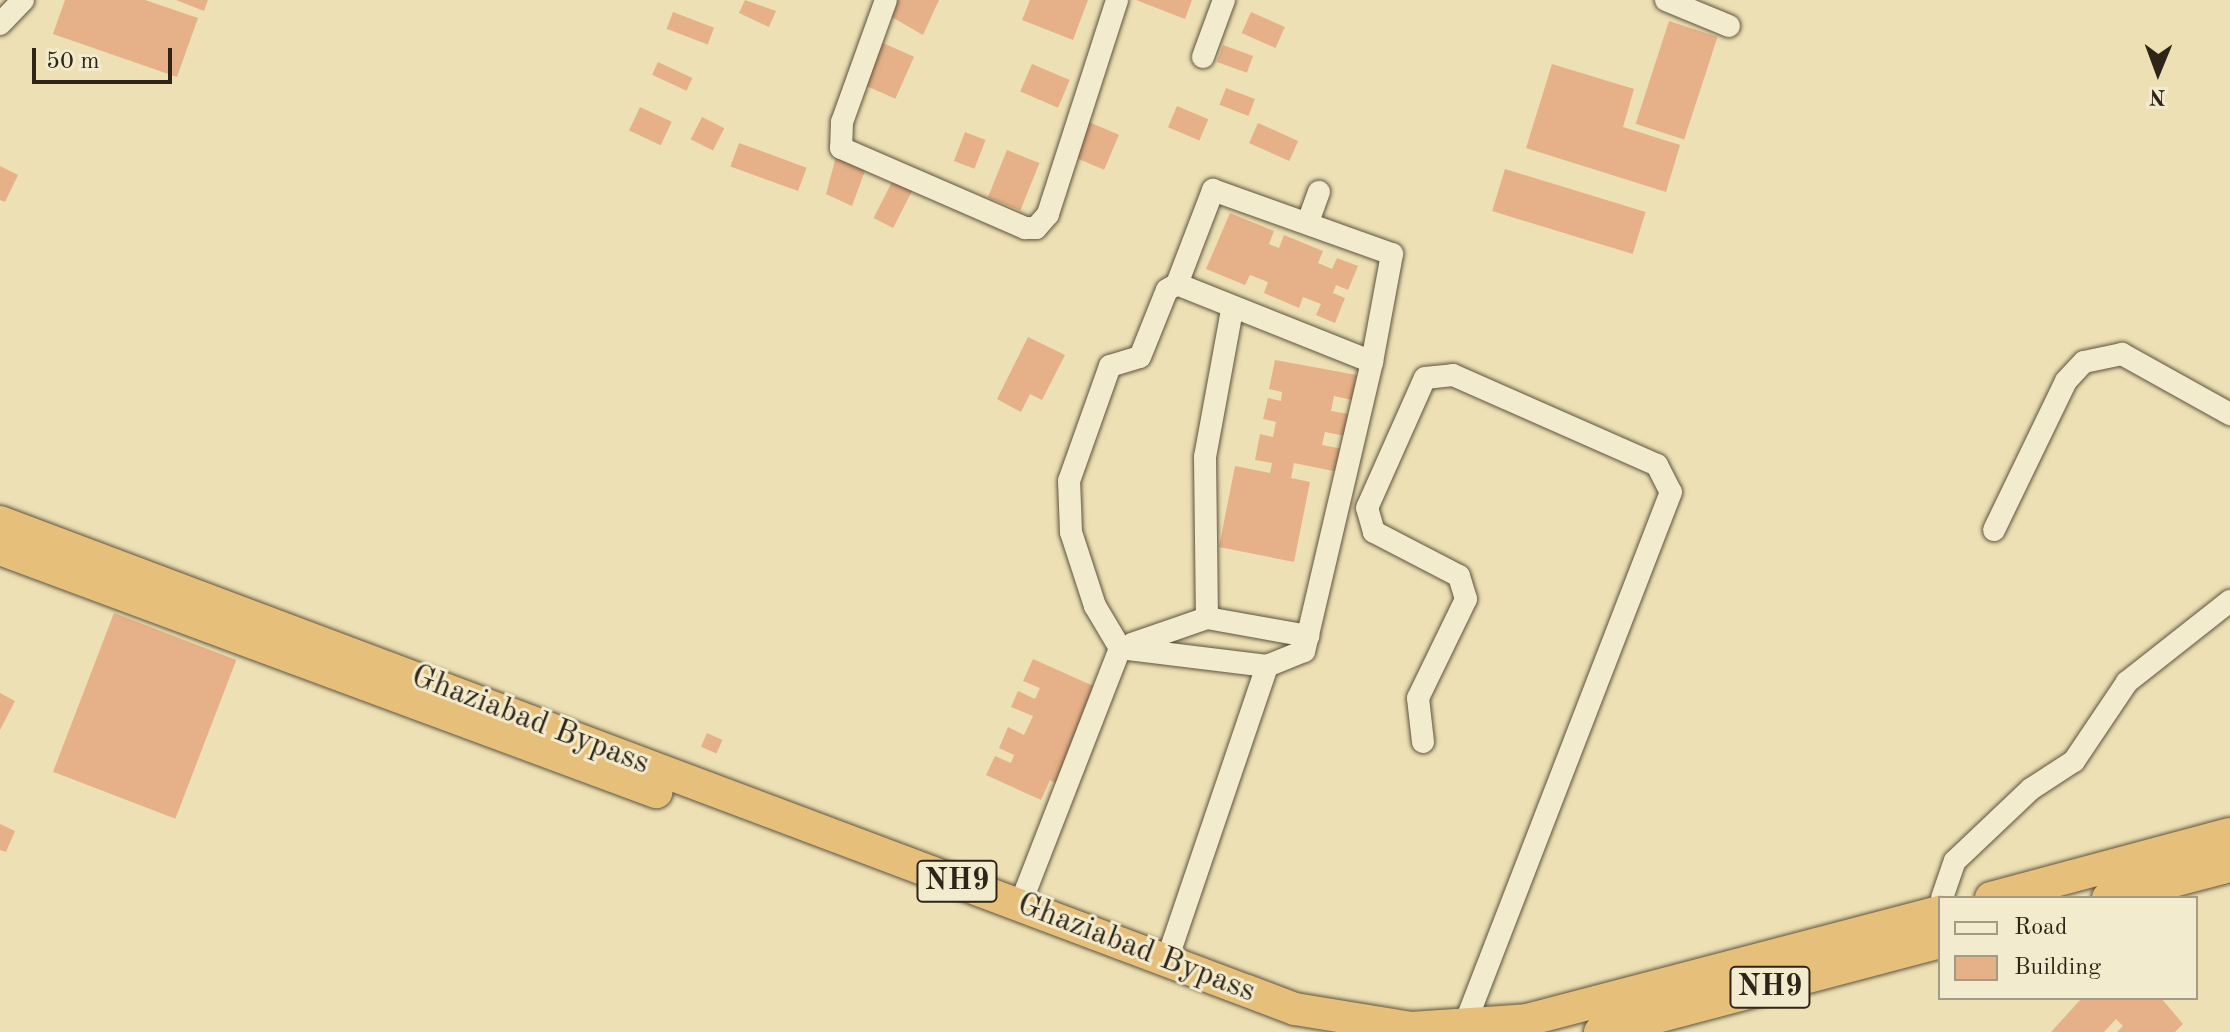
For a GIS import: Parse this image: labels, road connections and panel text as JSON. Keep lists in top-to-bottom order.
{
  "streets": {
    "highway": ["Ghaziabad Bypass", "NH9"]
  },
  "legend": ["Road", "Building"],
  "scale_bar": "50 m",
  "north": "bottom"
}
